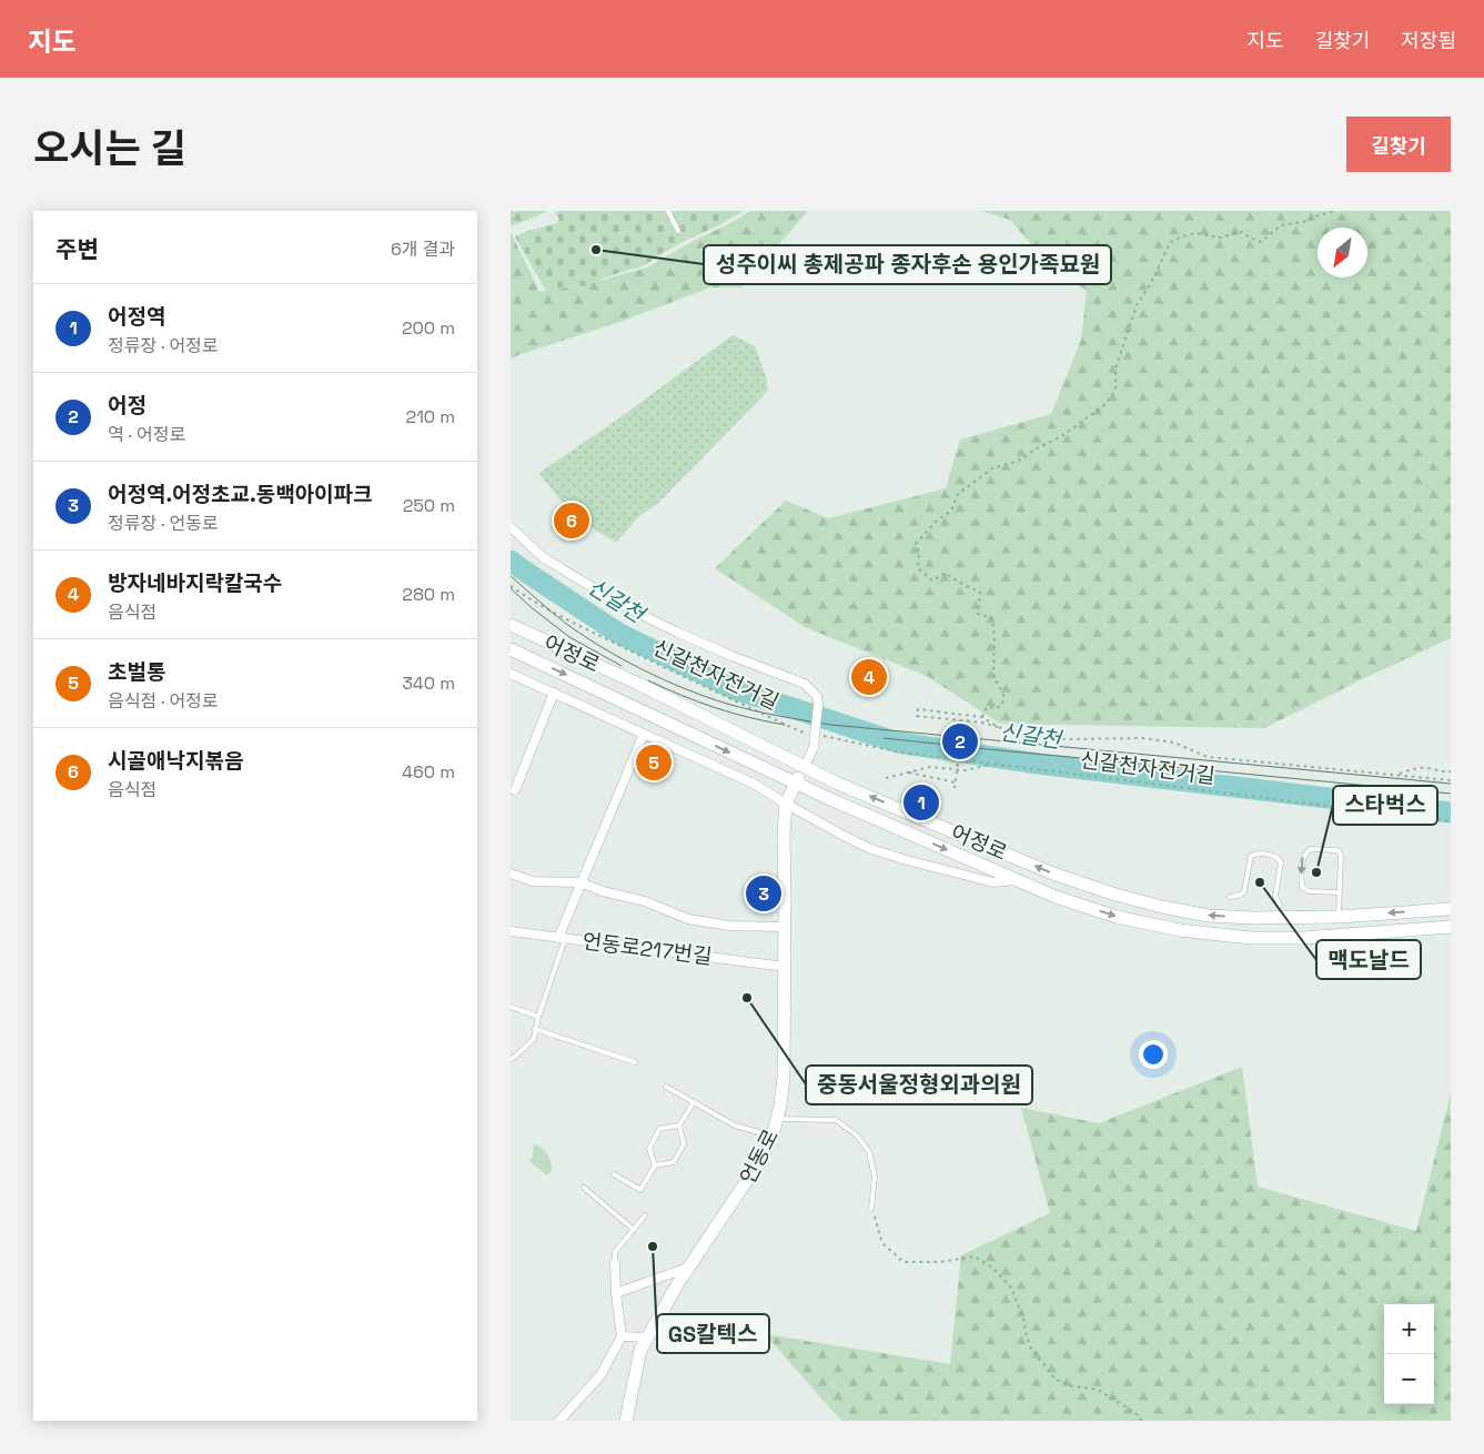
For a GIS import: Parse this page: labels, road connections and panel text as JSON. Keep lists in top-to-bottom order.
{
  "streets": {
    "main road": ["어정로", "언동로"],
    "street": ["언동로217번길"],
    "path": ["신갈천자전거길"]
  },
  "crossings": [
    ["어정로", "언동로"],
    ["언동로217번길", "언동로"]
  ],
  "water": ["신갈천"],
  "places": [
    "성주이씨 총제공파 종자후손 용인가족묘원",
    "스타벅스",
    "맥도날드",
    "중동서울정형외과의원",
    "GS칼텍스"
  ],
  "north": "bottom left",
  "page": {
    "header": "지도",
    "nav": ["지도", "길찾기", "저장됨"],
    "title": "오시는 길",
    "buttons": "길찾기",
    "heading": ["주변", "6개 결과"],
    "list": [
      {
        "mark": "1",
        "name": "어정역",
        "note": "정류장 · 어정로",
        "value": "200 m"
      },
      {
        "mark": "2",
        "name": "어정",
        "note": "역 · 어정로",
        "value": "210 m"
      },
      {
        "mark": "3",
        "name": "어정역.어정초교.동백아이파크",
        "note": "정류장 · 언동로",
        "value": "250 m"
      },
      {
        "mark": "4",
        "name": "방자네바지락칼국수",
        "note": "음식점",
        "value": "280 m"
      },
      {
        "mark": "5",
        "name": "초벌통",
        "note": "음식점 · 어정로",
        "value": "340 m"
      },
      {
        "mark": "6",
        "name": "시골애낙지볶음",
        "note": "음식점",
        "value": "460 m"
      }
    ],
    "pins": [
      "6",
      "4",
      "2",
      "5",
      "1",
      "3"
    ],
    "map_buttons": ["+", "−"]
  }
}
